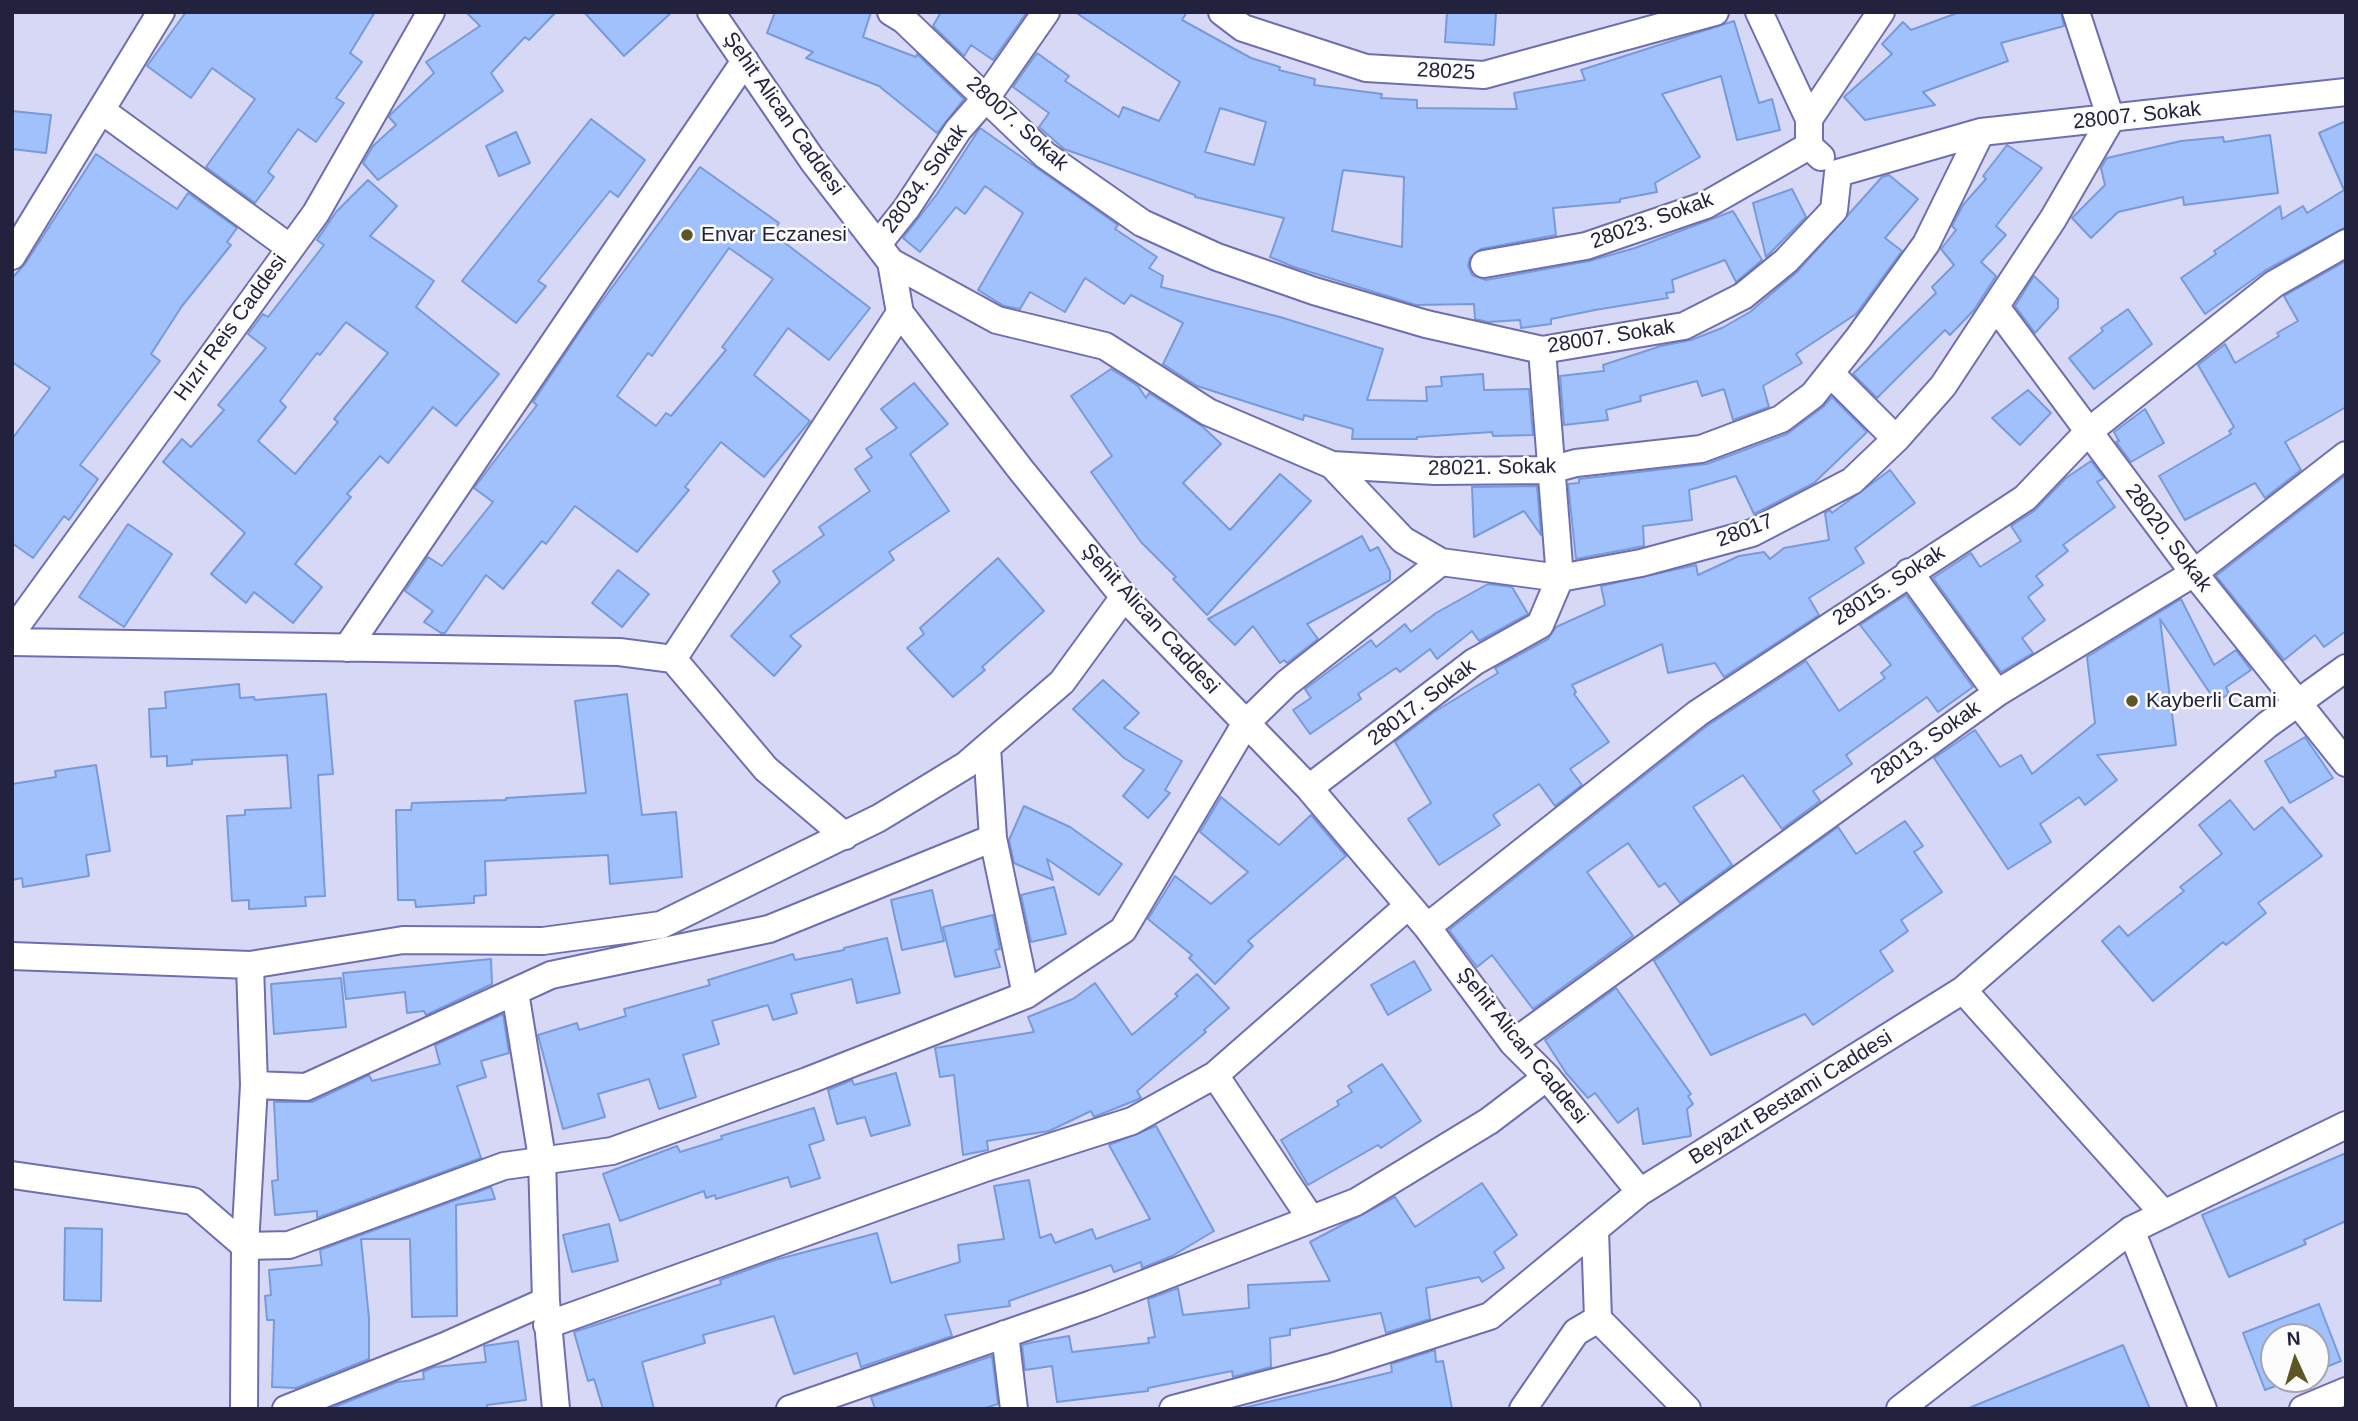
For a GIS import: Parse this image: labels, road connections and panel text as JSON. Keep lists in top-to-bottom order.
{
  "streets": {
    "street": [
      "28025",
      "Şehit Alican Caddesi",
      "28007. Sokak",
      "28034. Sokak",
      "28023. Sokak",
      "Hızır Reis Caddesi",
      "28021. Sokak",
      "28017",
      "28020. Sokak",
      "28015. Sokak",
      "28017. Sokak",
      "28013. Sokak",
      "Beyazıt Bestami Caddesi"
    ]
  },
  "crossings": [
    ["Şehit Alican Caddesi", "28034. Sokak"],
    ["Şehit Alican Caddesi", "28021. Sokak"],
    ["Şehit Alican Caddesi", "28015. Sokak"],
    ["Şehit Alican Caddesi", "28017. Sokak"],
    ["Şehit Alican Caddesi", "28013. Sokak"],
    ["Şehit Alican Caddesi", "Beyazıt Bestami Caddesi"],
    ["28007. Sokak", "28034. Sokak"],
    ["28007. Sokak", "28021. Sokak"],
    ["28007. Sokak", "28017"],
    ["28034. Sokak", "28021. Sokak"],
    ["28017", "28020. Sokak"],
    ["28017", "28017. Sokak"],
    ["28020. Sokak", "28015. Sokak"],
    ["28020. Sokak", "28013. Sokak"],
    ["28020. Sokak", "Beyazıt Bestami Caddesi"]
  ],
  "places": ["Envar Eczanesi", "Kayberli Cami"],
  "north": "top"
}
